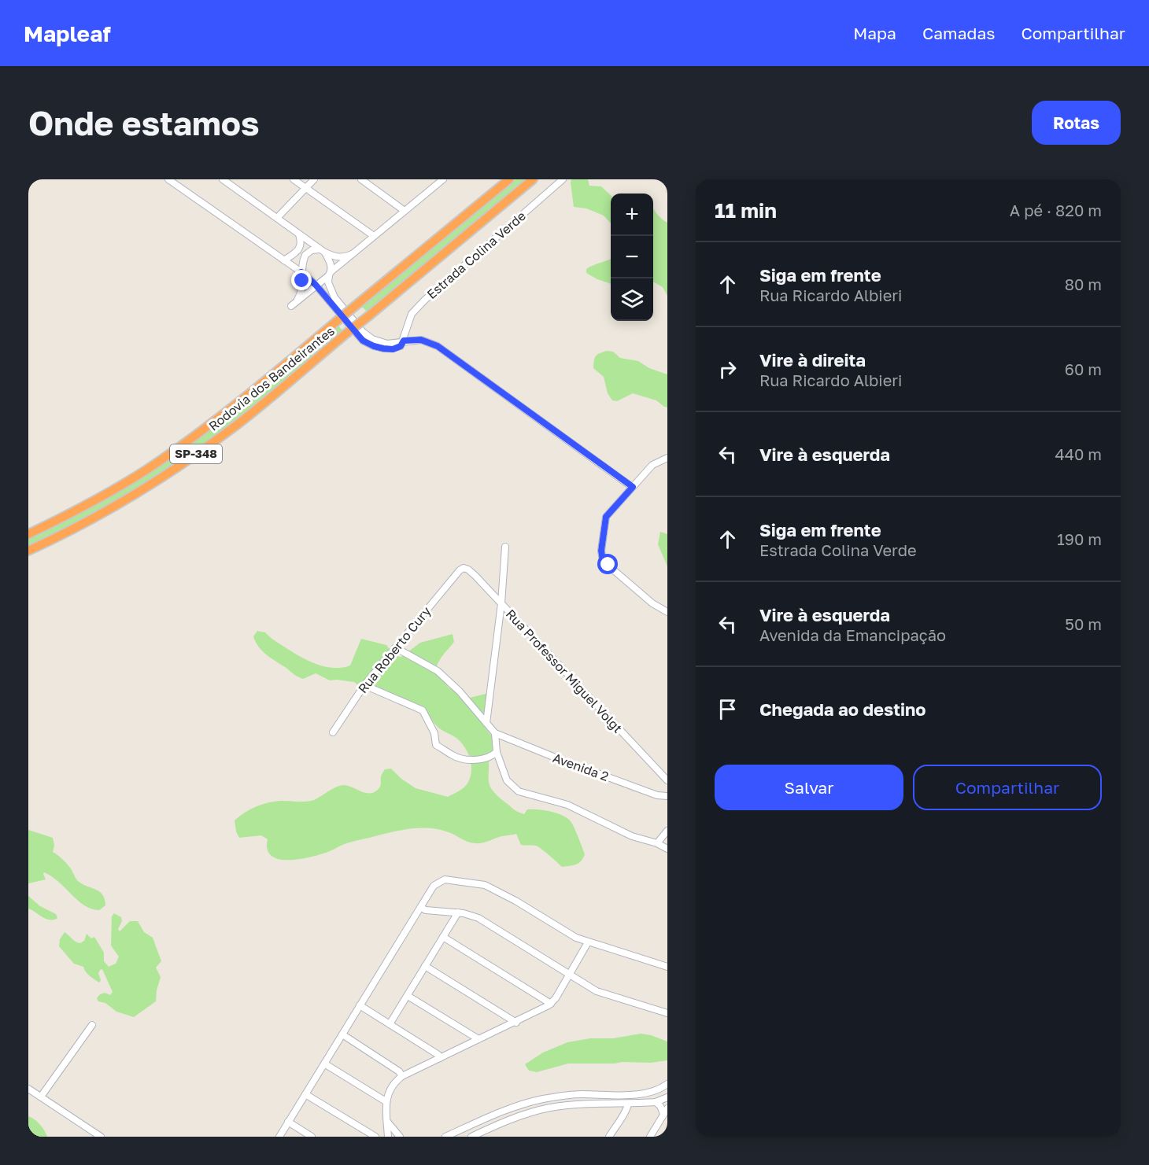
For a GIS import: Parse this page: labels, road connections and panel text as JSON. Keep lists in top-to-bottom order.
{
  "streets": {
    "highway": ["Rodovia dos Bandeirantes", "SP-348"],
    "street": [
      "Estrada Colina Verde",
      "Rua Roberto Cury",
      "Rua Professor Miguel Volgt",
      "Avenida 2"
    ]
  },
  "crossings": [
    ["Rua Roberto Cury", "Rua Professor Miguel Volgt"]
  ],
  "page": {
    "header": "Mapleaf",
    "nav": ["Mapa", "Camadas", "Compartilhar"],
    "buttons": [
      "Rotas",
      ["Salvar", "Compartilhar"]
    ],
    "title": "Onde estamos",
    "heading": ["11 min", "A pé · 820 m"],
    "map_buttons": ["+", "−"],
    "list": [
      ["Siga em frente", "Rua Ricardo Albieri", "80 m"],
      ["Vire à direita", "Rua Ricardo Albieri", "60 m"],
      ["Vire à esquerda", "440 m"],
      ["Siga em frente", "Estrada Colina Verde", "190 m"],
      ["Vire à esquerda", "Avenida da Emancipação", "50 m"],
      "Chegada ao destino"
    ]
  }
}
